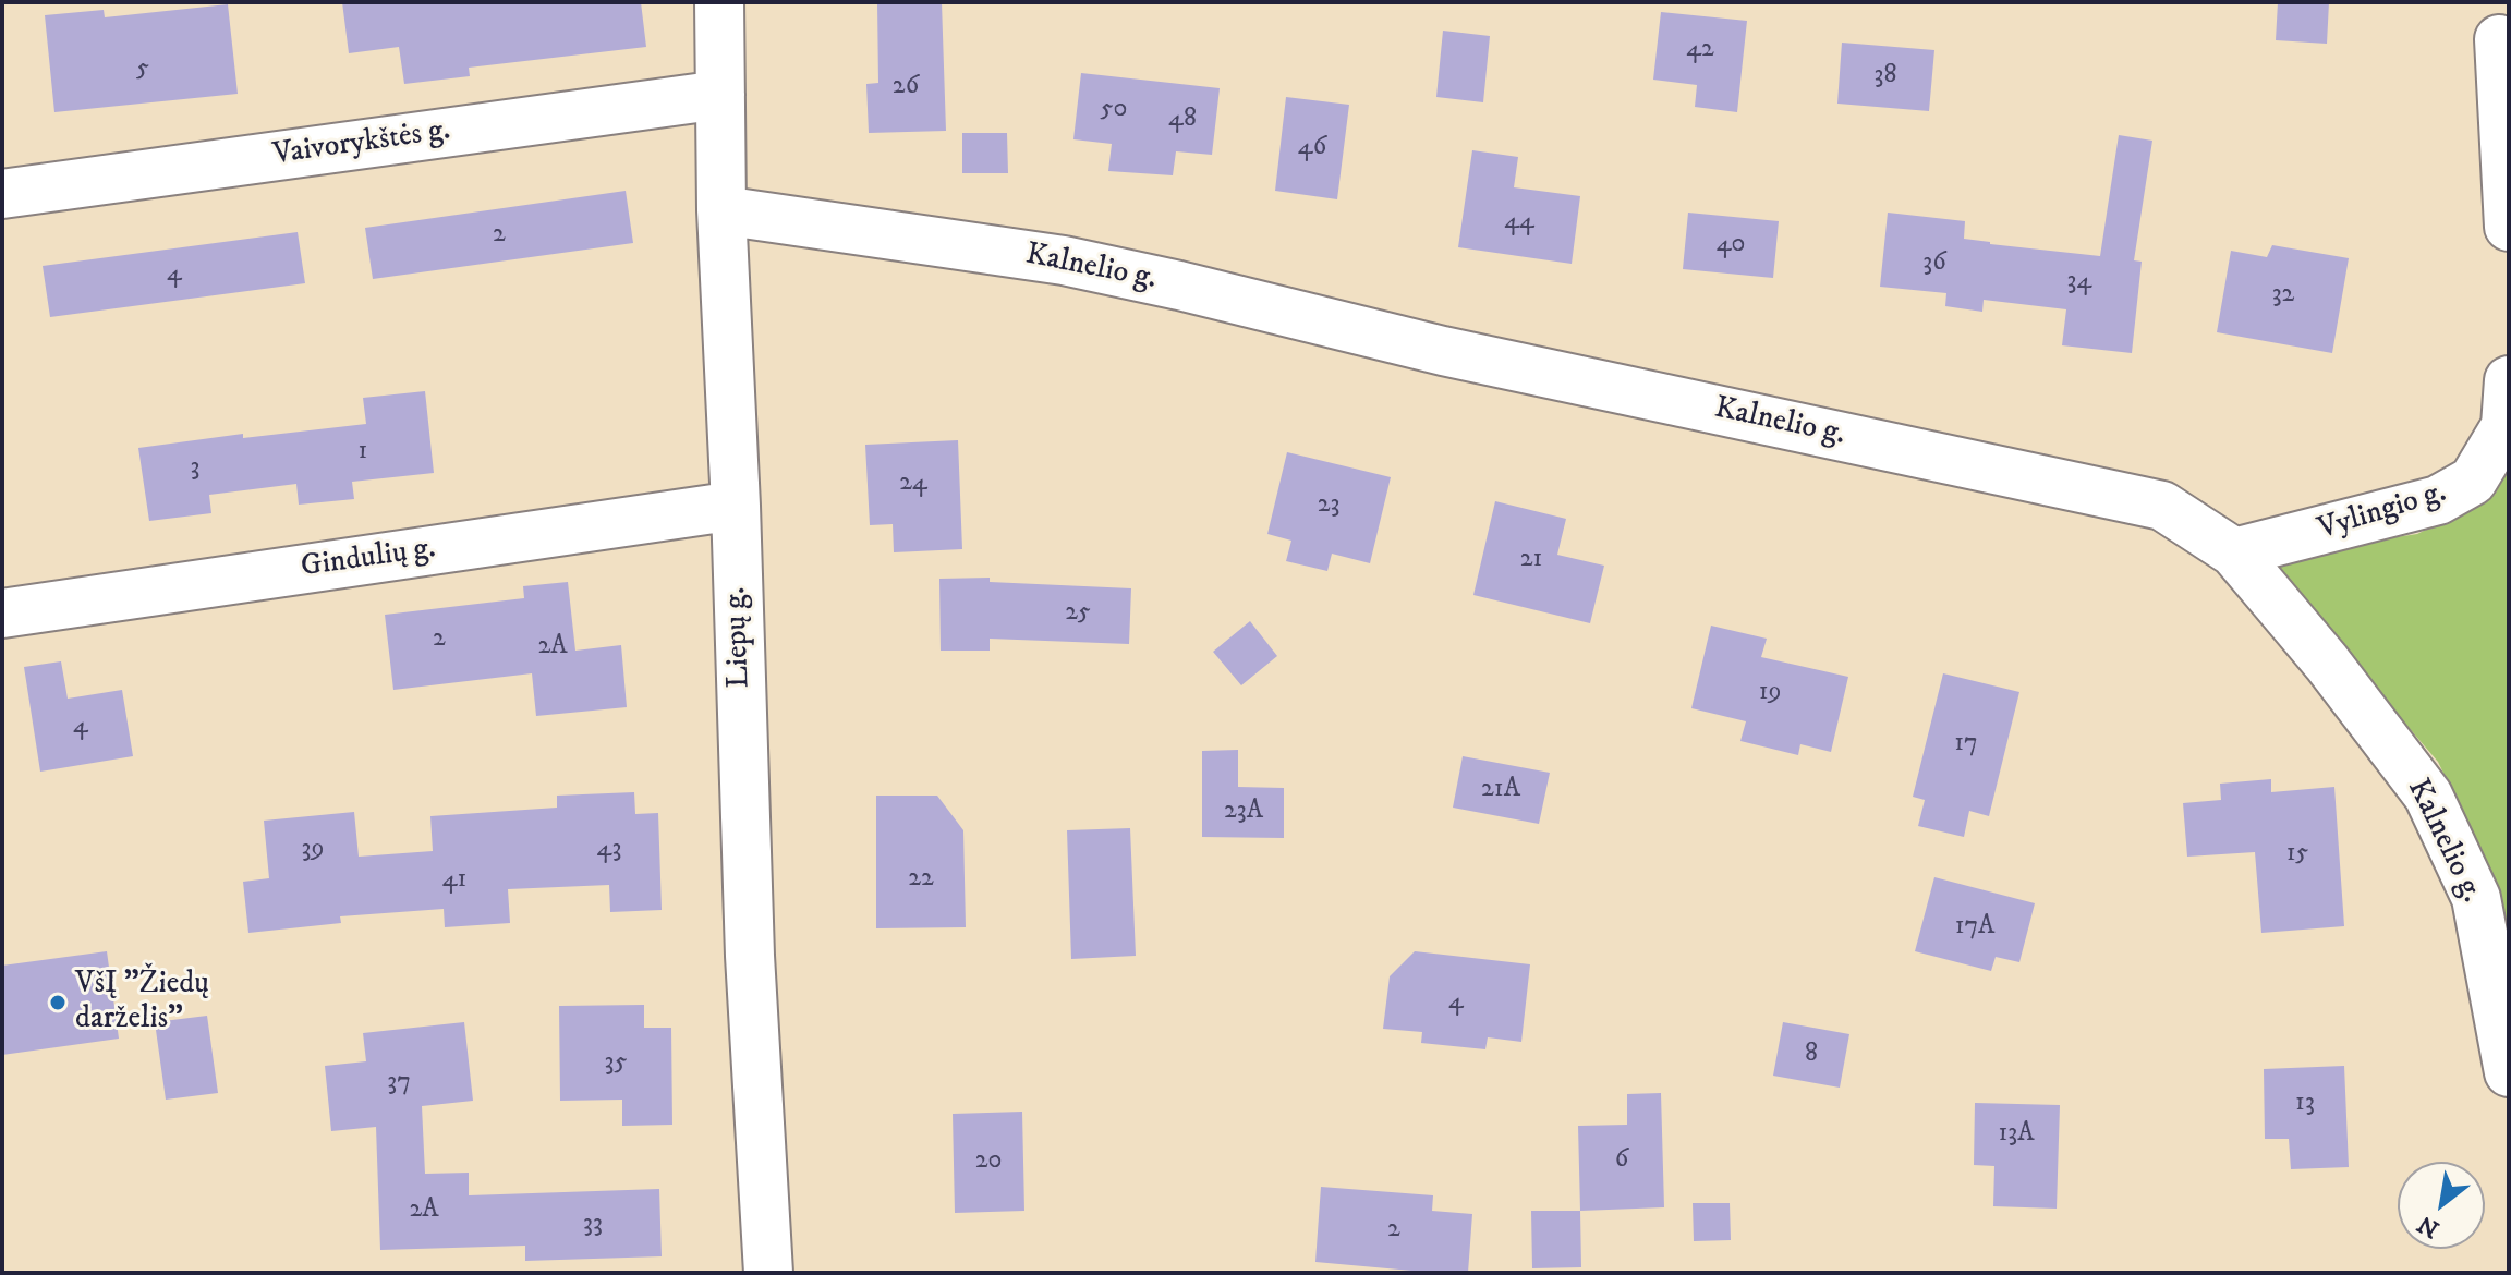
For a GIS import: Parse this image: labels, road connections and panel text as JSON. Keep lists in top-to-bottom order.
{
  "streets": {
    "street": [
      "Vaivorykštės g.",
      "Kalnelio g.",
      "Vylingio g.",
      "Gindulių g.",
      "Liepų g."
    ]
  },
  "crossings": [
    ["Vaivorykštės g.", "Liepų g."],
    ["Kalnelio g.", "Vylingio g."],
    ["Kalnelio g.", "Liepų g."],
    ["Gindulių g.", "Liepų g."]
  ],
  "places": ["VšĮ \"Žiedų darželis\""],
  "house_numbers": [
    "42",
    "5",
    "38",
    "26",
    "50",
    "48",
    "46",
    "44",
    "2",
    "40",
    "36",
    "4",
    "34",
    "32",
    "1",
    "3",
    "24",
    "23",
    "21",
    "25",
    "2",
    "2A",
    "19",
    "4",
    "17",
    "21A",
    "23A",
    "39",
    "43",
    "15",
    "22",
    "41",
    "17A",
    "4",
    "8",
    "35",
    "37",
    "13",
    "13A",
    "6",
    "20",
    "2A",
    "33",
    "2"
  ],
  "north": "bottom left"
}
